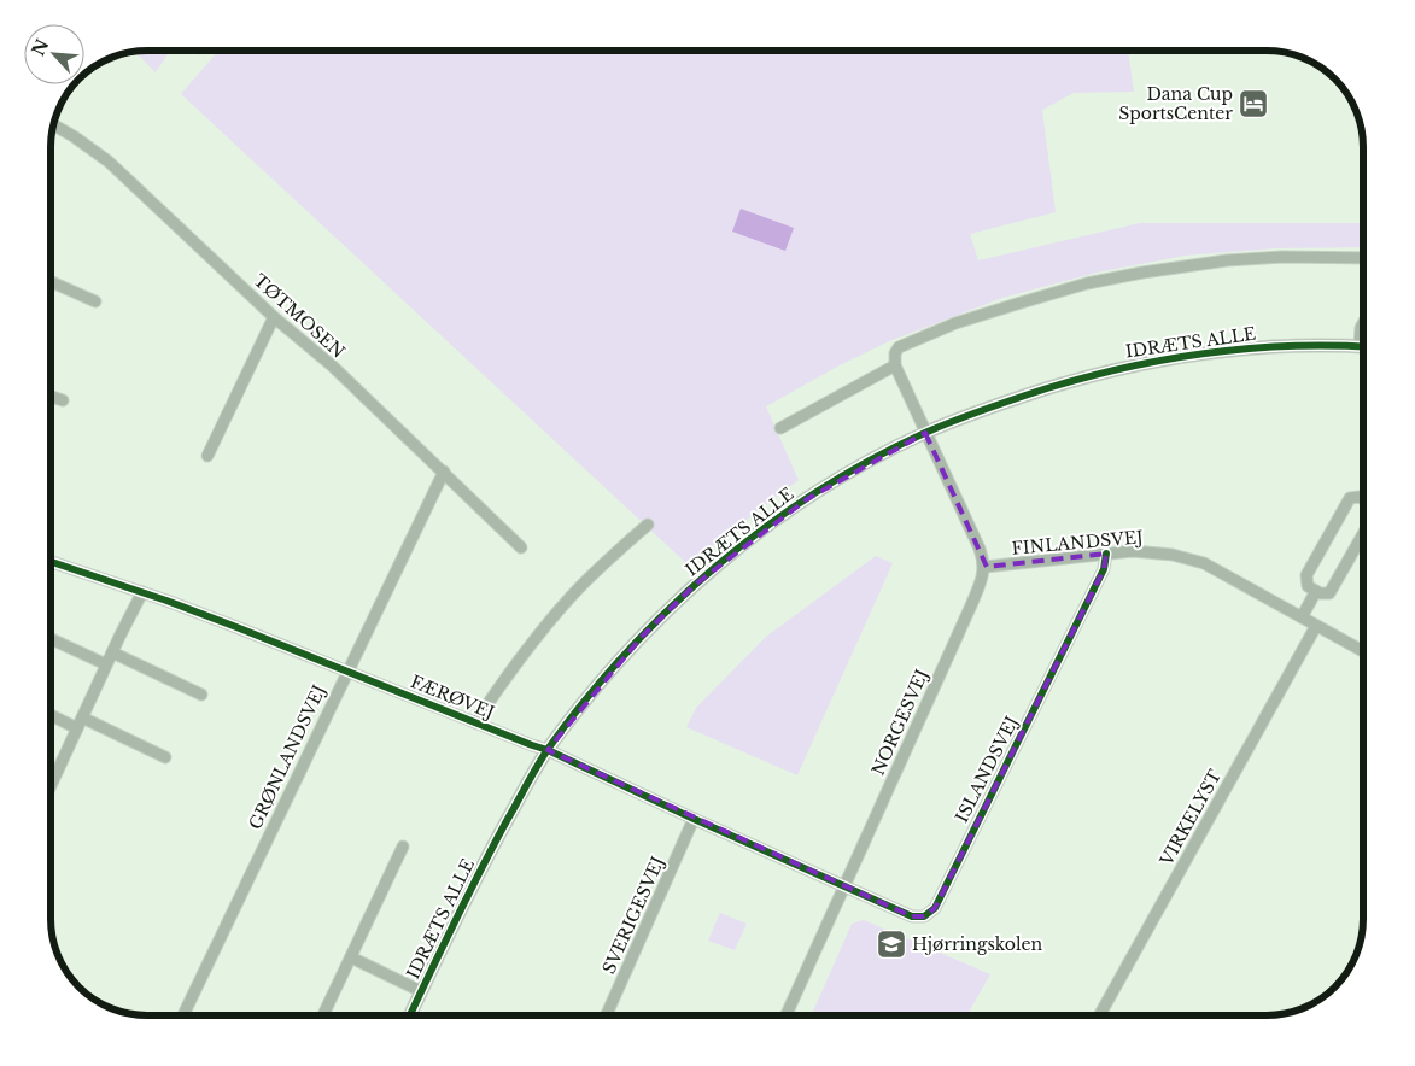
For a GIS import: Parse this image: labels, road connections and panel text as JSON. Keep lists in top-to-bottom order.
{
  "streets": {
    "street": [
      "TØTMOSEN",
      "IDRÆTS ALLE",
      "FINLANDSVEJ",
      "FÆRØVEJ",
      "NORGESVEJ",
      "GRØNLANDSVEJ",
      "ISLANDSVEJ",
      "VIRKELYST",
      "SVERIGESVEJ"
    ]
  },
  "crossings": [
    ["TØTMOSEN", "GRØNLANDSVEJ"],
    ["IDRÆTS ALLE", "FÆRØVEJ"],
    ["FINLANDSVEJ", "NORGESVEJ"],
    ["FINLANDSVEJ", "ISLANDSVEJ"],
    ["FINLANDSVEJ", "VIRKELYST"],
    ["FÆRØVEJ", "NORGESVEJ"],
    ["FÆRØVEJ", "GRØNLANDSVEJ"],
    ["FÆRØVEJ", "ISLANDSVEJ"],
    ["FÆRØVEJ", "SVERIGESVEJ"],
    ["NORGESVEJ", "ISLANDSVEJ"]
  ],
  "places": {
    "hotel": ["Dana Cup SportsCenter"],
    "school or university": ["Hjørringskolen"]
  },
  "north": "top left"
}
